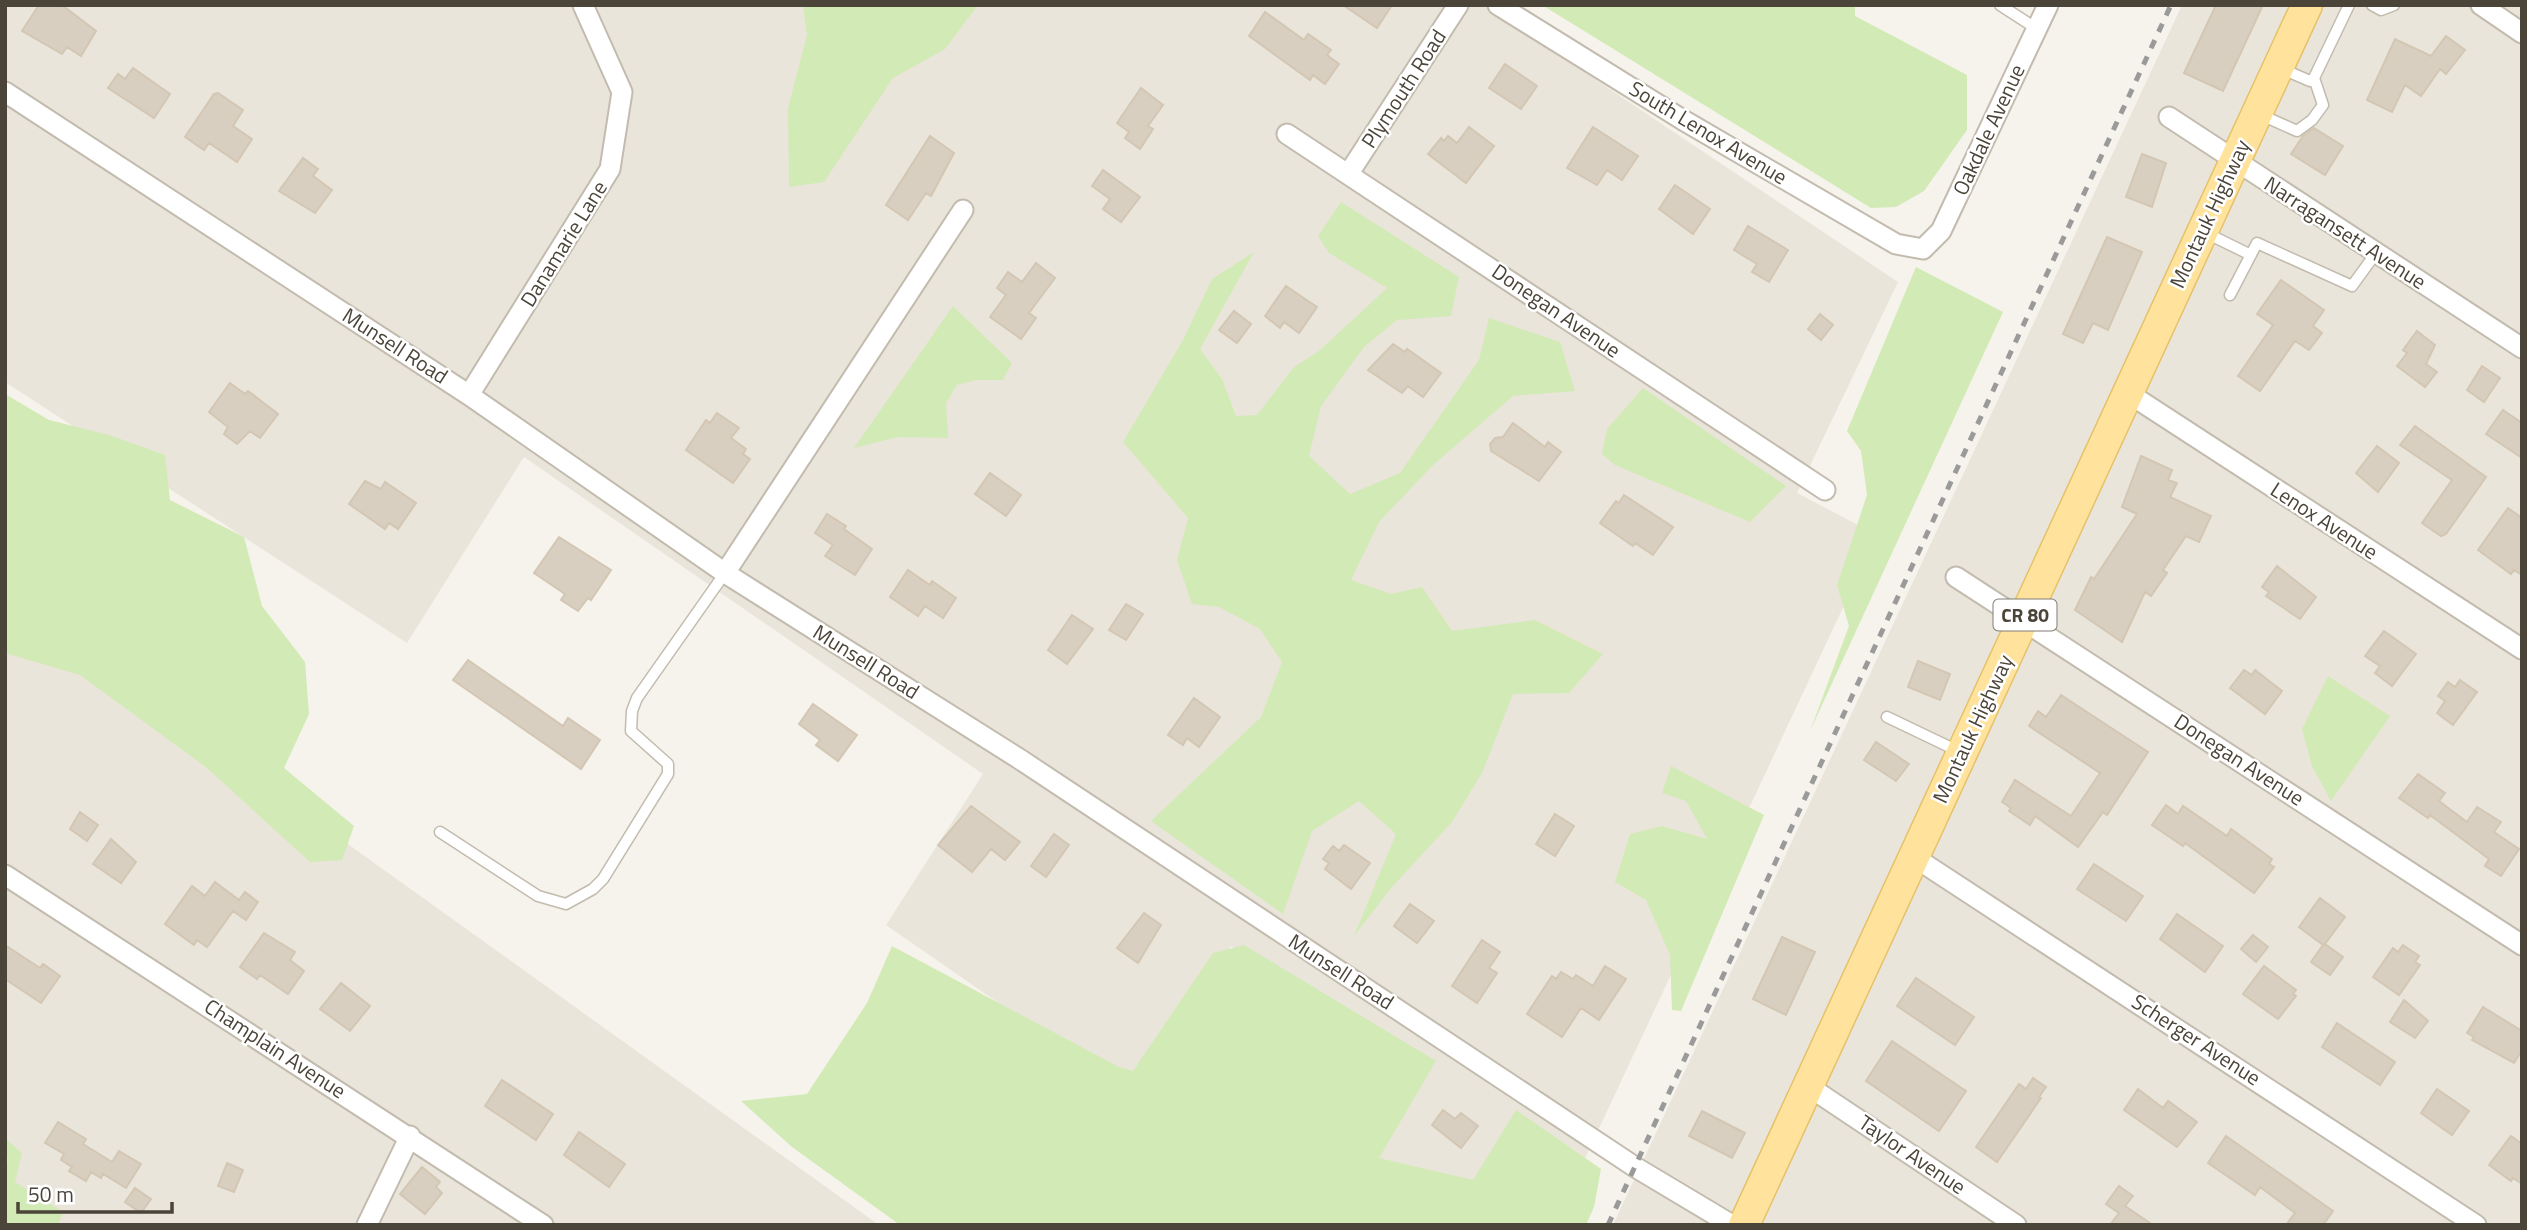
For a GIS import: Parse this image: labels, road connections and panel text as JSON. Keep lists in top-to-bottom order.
{
  "streets": {
    "main road": ["Montauk Highway", "CR 80"],
    "street": [
      "Plymouth Road",
      "Oakdale Avenue",
      "South Lenox Avenue",
      "Narragansett Avenue",
      "Danamarie Lane",
      "Donegan Avenue",
      "Munsell Road",
      "Lenox Avenue",
      "Scherger Avenue",
      "Champlain Avenue",
      "Taylor Avenue"
    ]
  },
  "crossings": [
    ["Plymouth Road", "Donegan Avenue"],
    ["Oakdale Avenue", "South Lenox Avenue"],
    ["Montauk Highway", "Narragansett Avenue"],
    ["Montauk Highway", "Donegan Avenue"],
    ["Montauk Highway", "Lenox Avenue"],
    ["Montauk Highway", "Scherger Avenue"],
    ["Montauk Highway", "Taylor Avenue"],
    ["Danamarie Lane", "Munsell Road"]
  ],
  "scale_bar": "50 m"
}
